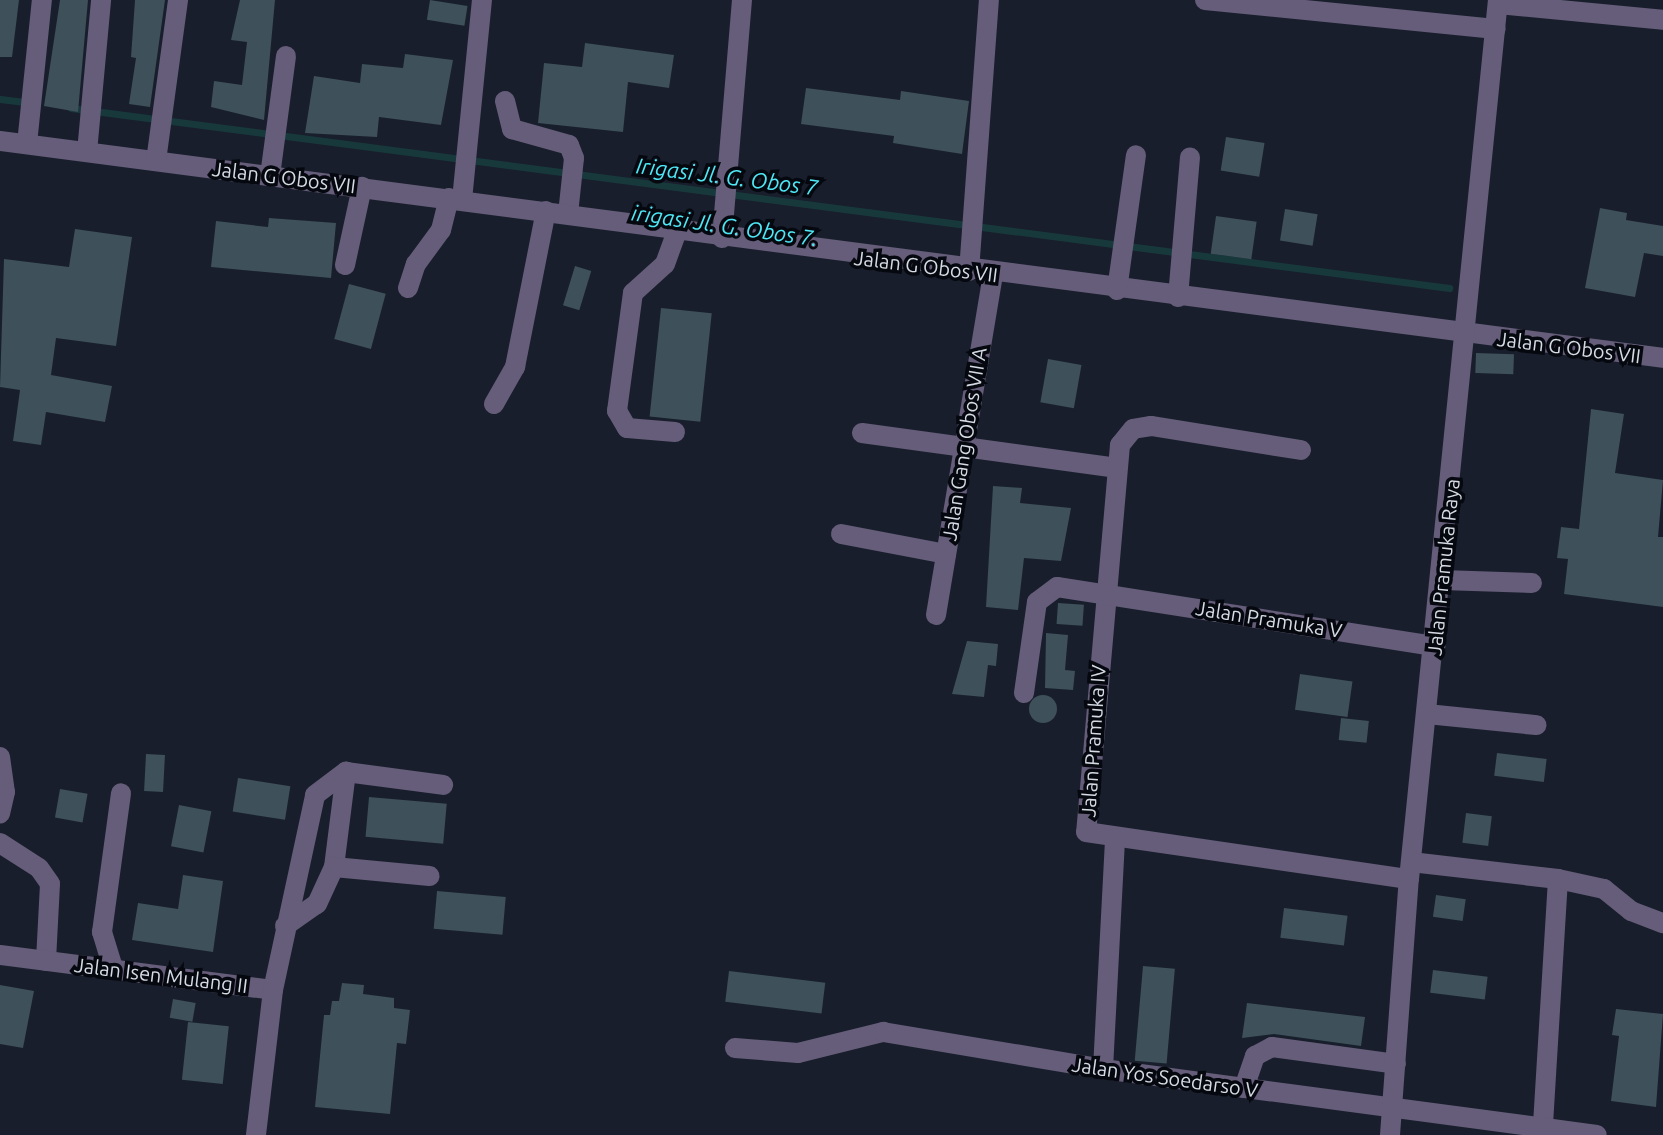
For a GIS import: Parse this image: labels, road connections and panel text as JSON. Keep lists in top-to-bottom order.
{
  "streets": {
    "street": [
      "Jalan G Obos VII",
      "Jalan Gang Obos VII A",
      "Jalan Pramuka Raya",
      "Jalan Pramuka V",
      "Jalan Pramuka IV",
      "Jalan Isen Mulang II",
      "Jalan Yos Soedarso V"
    ]
  },
  "crossings": [
    ["Jalan G Obos VII", "Jalan Gang Obos VII A"],
    ["Jalan G Obos VII", "Jalan Pramuka Raya"],
    ["Jalan Pramuka Raya", "Jalan Pramuka V"],
    ["Jalan Pramuka Raya", "Jalan Pramuka IV"],
    ["Jalan Pramuka Raya", "Jalan Yos Soedarso V"],
    ["Jalan Pramuka V", "Jalan Pramuka IV"]
  ],
  "water": ["Irigasi Jl. G. Obos 7", "irigasi Jl. G. Obos 7."]
}
